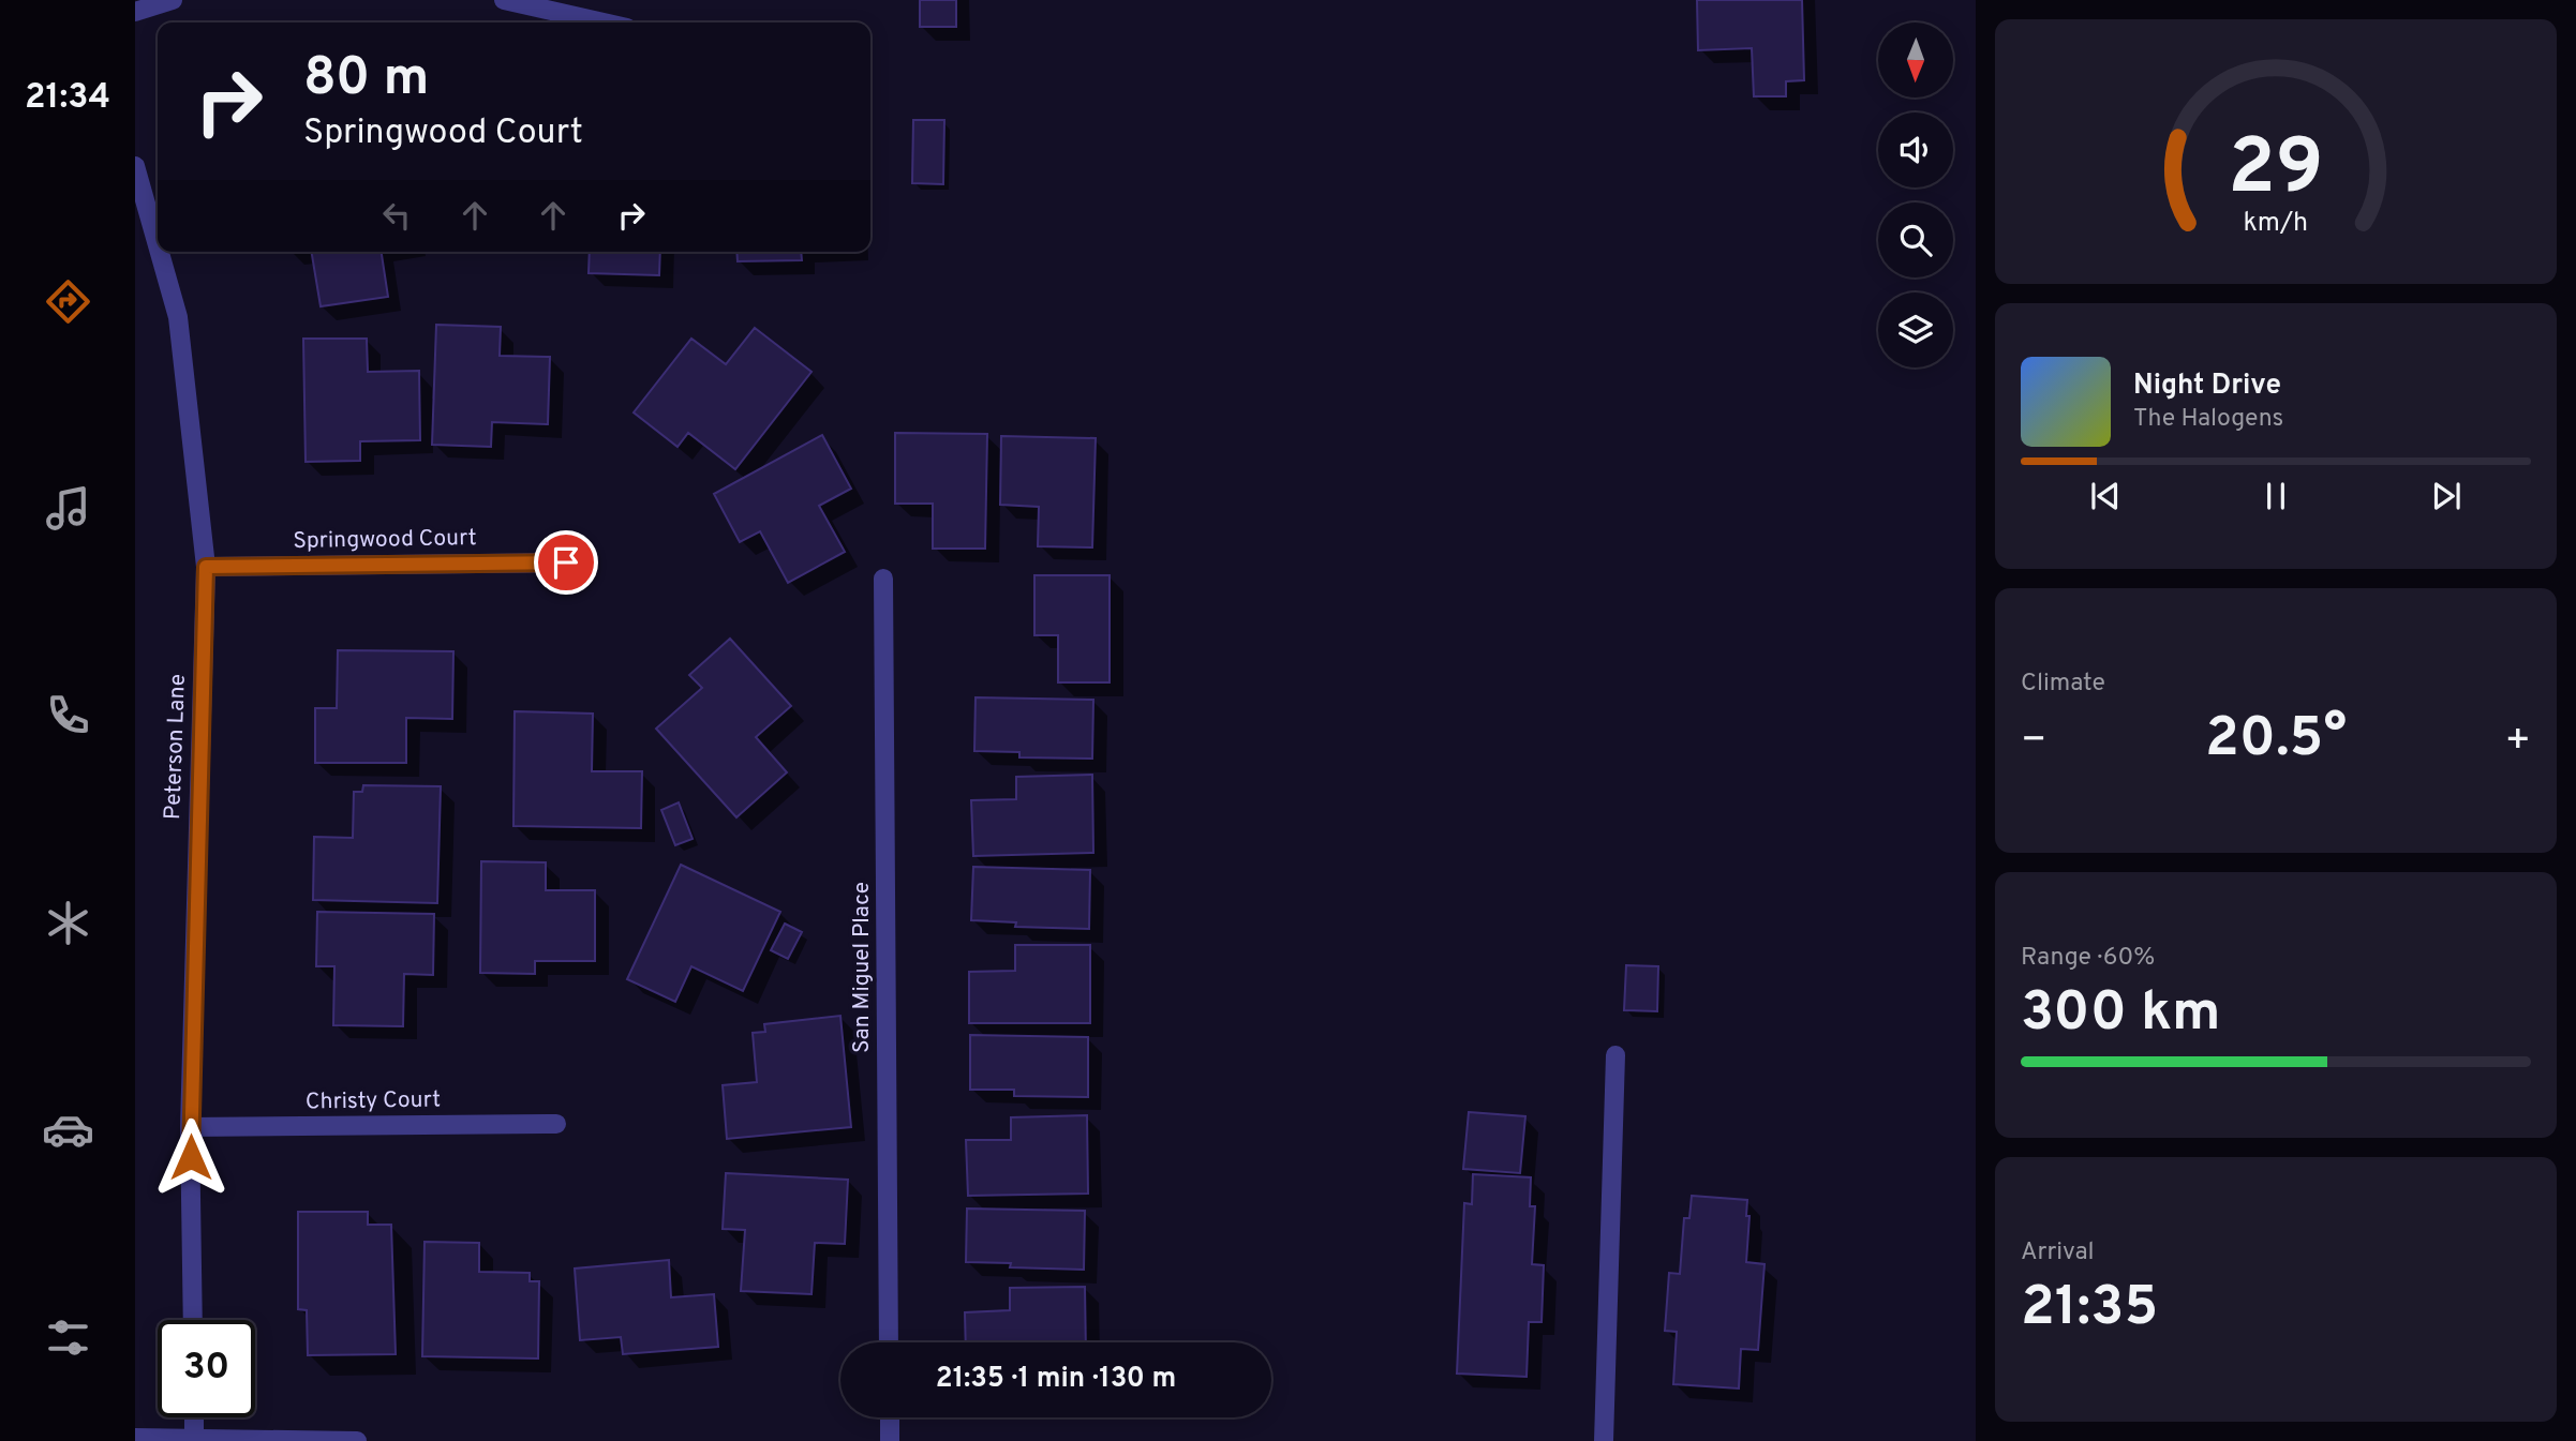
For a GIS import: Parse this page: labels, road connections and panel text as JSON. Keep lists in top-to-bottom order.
{
  "streets": {
    "street": [
      "Springwood Court",
      "Peterson Lane",
      "San Miguel Place",
      "Christy Court"
    ]
  },
  "crossings": [
    ["Springwood Court", "Peterson Lane"],
    ["Peterson Lane", "Christy Court"]
  ],
  "north": "bottom",
  "page": {
    "tabs": "21:34",
    "turn": ["80 m", "Springwood Court"],
    "song": ["Night Drive", "The Halogens"],
    "tile": [
      "Climate",
      ["Range · 60%", "300 km"],
      ["Arrival", "21:35"]
    ],
    "heat": ["−", "20.5°", "+"],
    "limit": "30",
    "trip": "21:35 · 1 min · 130 m",
    "gauge": ["29", "km/h"]
  }
}
